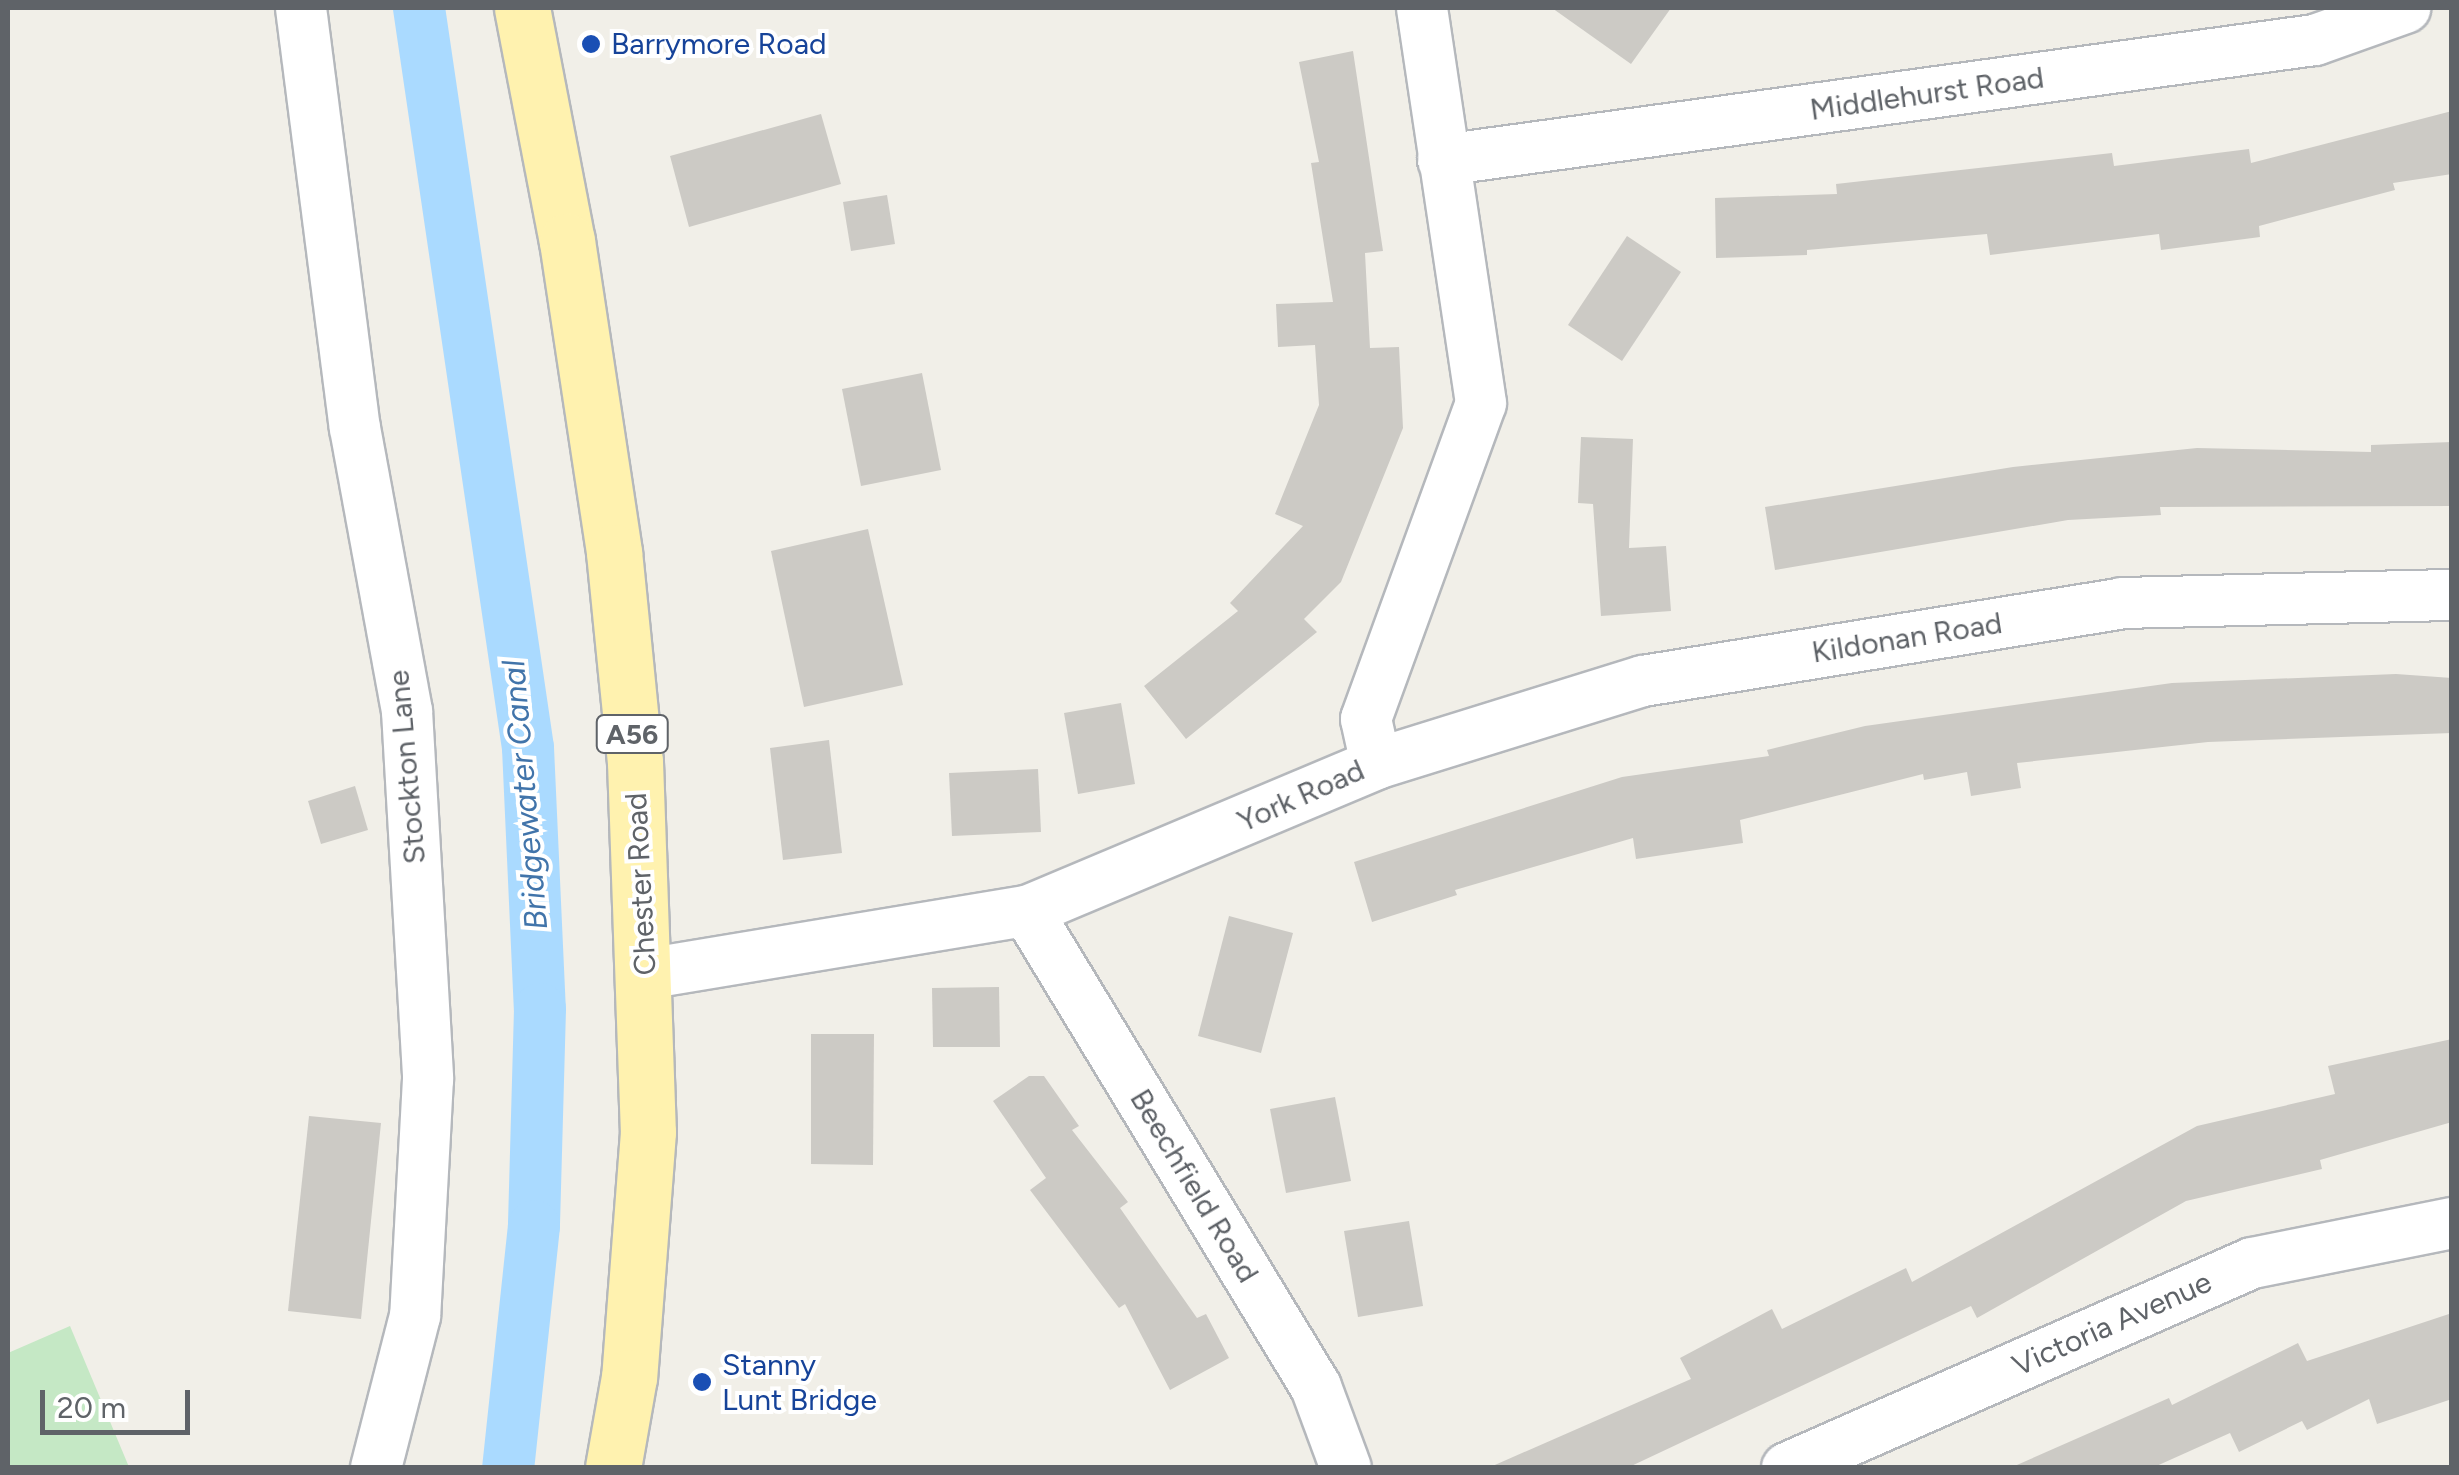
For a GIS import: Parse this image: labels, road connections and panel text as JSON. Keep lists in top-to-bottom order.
{
  "streets": {
    "main road": ["A56", "Chester Road"],
    "street": [
      "Middlehurst Road",
      "Kildonan Road",
      "Stockton Lane",
      "York Road",
      "Beechfield Road",
      "Victoria Avenue"
    ]
  },
  "crossings": [
    ["Middlehurst Road", "York Road"],
    ["Kildonan Road", "York Road"],
    ["York Road", "Chester Road"],
    ["York Road", "Beechfield Road"]
  ],
  "water": ["Bridgewater Canal"],
  "places": ["Barrymore Road", "Stanny Lunt Bridge"],
  "scale_bar": "20 m"
}
